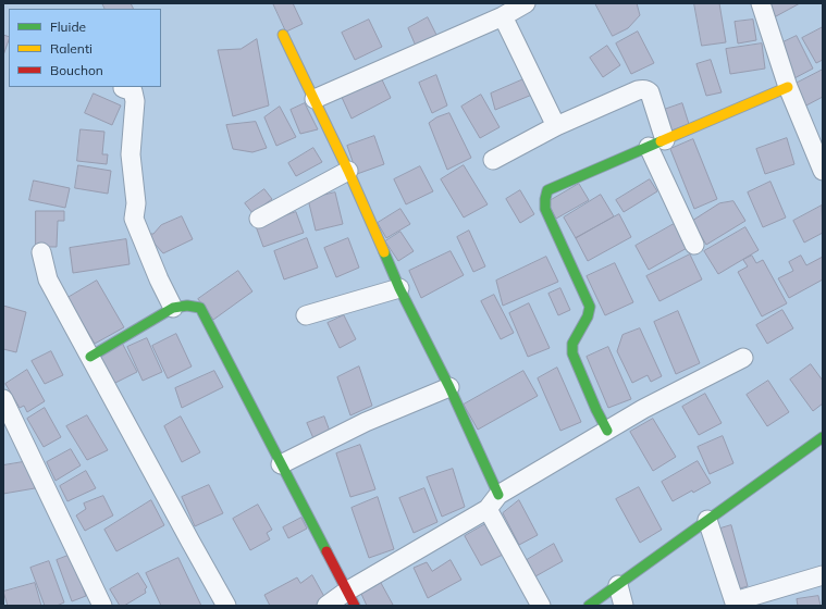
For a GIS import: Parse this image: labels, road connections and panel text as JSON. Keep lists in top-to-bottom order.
{
  "legend": ["Fluide", "Ralenti", "Bouchon"]
}
